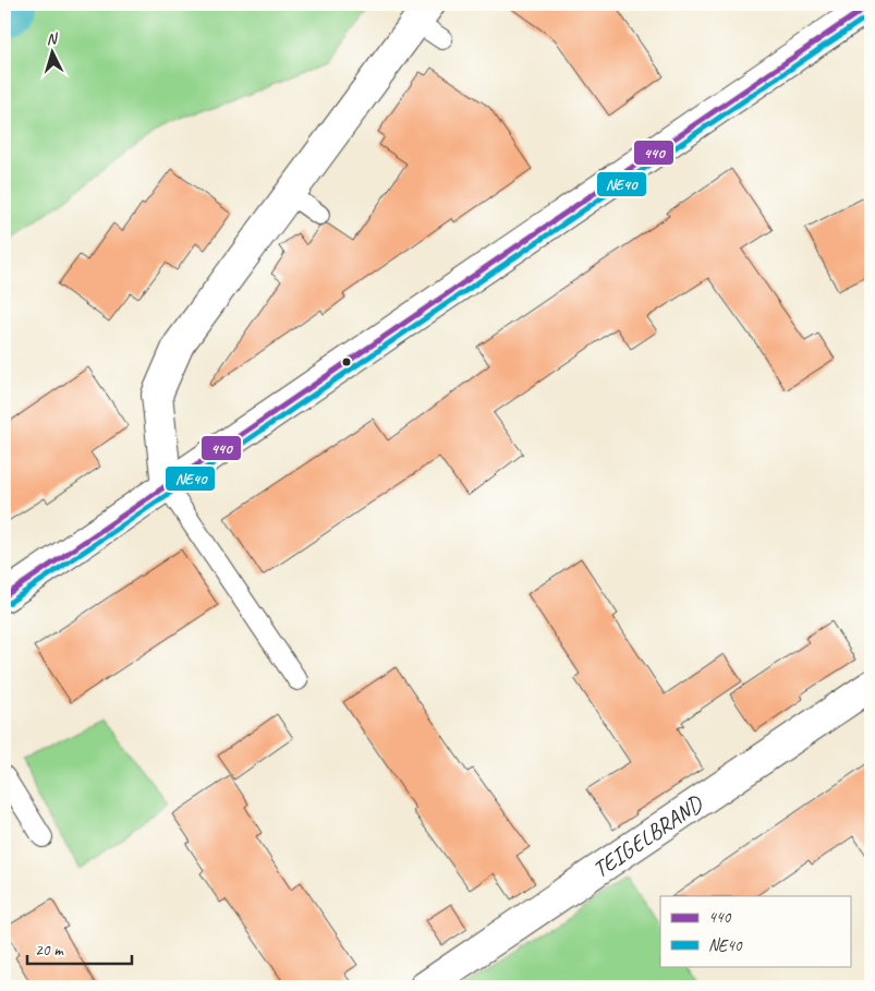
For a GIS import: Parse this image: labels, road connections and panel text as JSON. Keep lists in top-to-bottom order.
{
  "streets": {
    "street": ["TEIGELBRAND"]
  },
  "lines": ["transit line 440", "transit line NE40"],
  "legend": ["440", "NE40"],
  "scale_bar": "20 m",
  "north": "top"
}
